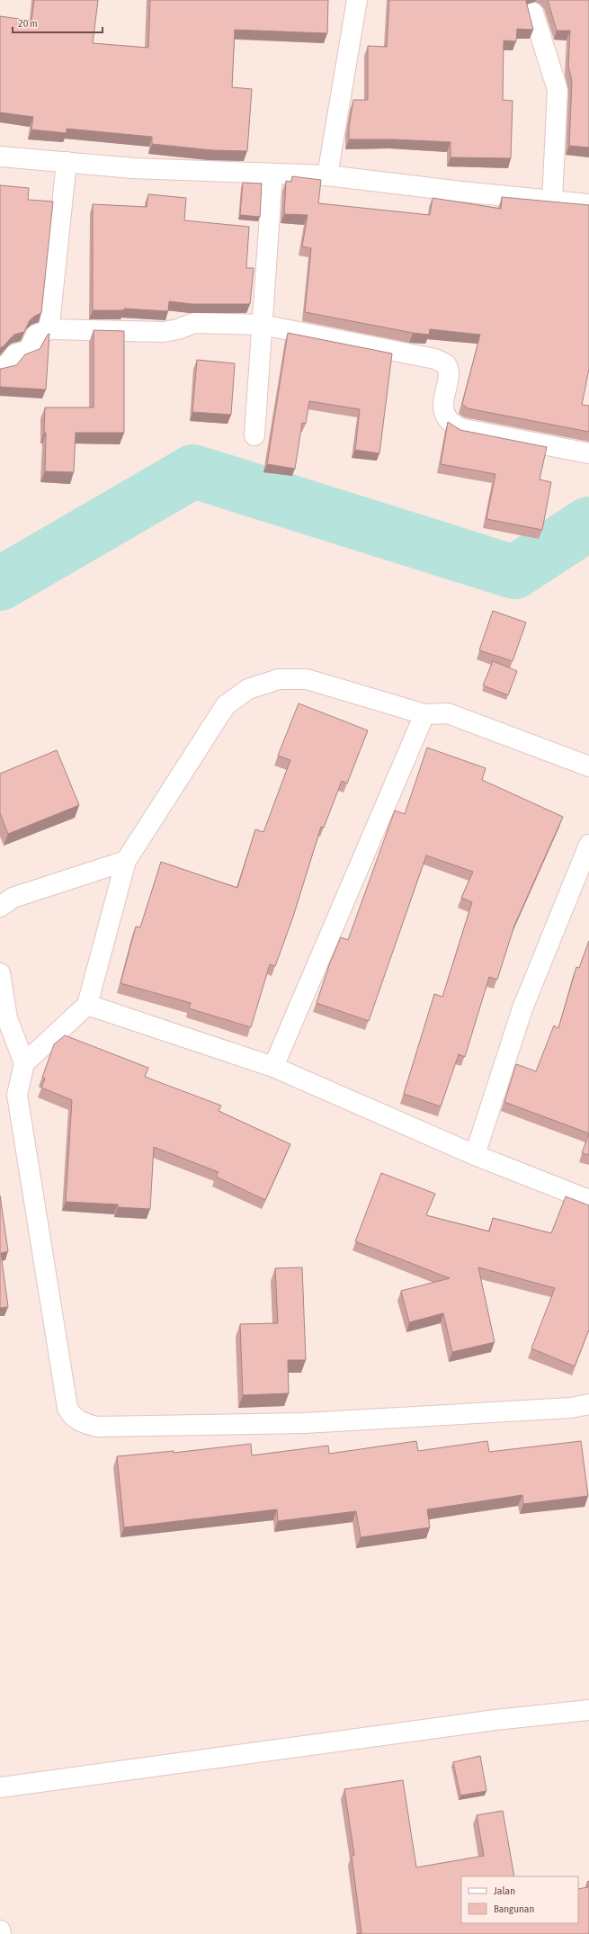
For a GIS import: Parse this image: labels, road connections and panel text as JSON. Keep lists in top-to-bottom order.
{
  "legend": ["Jalan", "Bangunan"],
  "scale_bar": "20 m"
}
